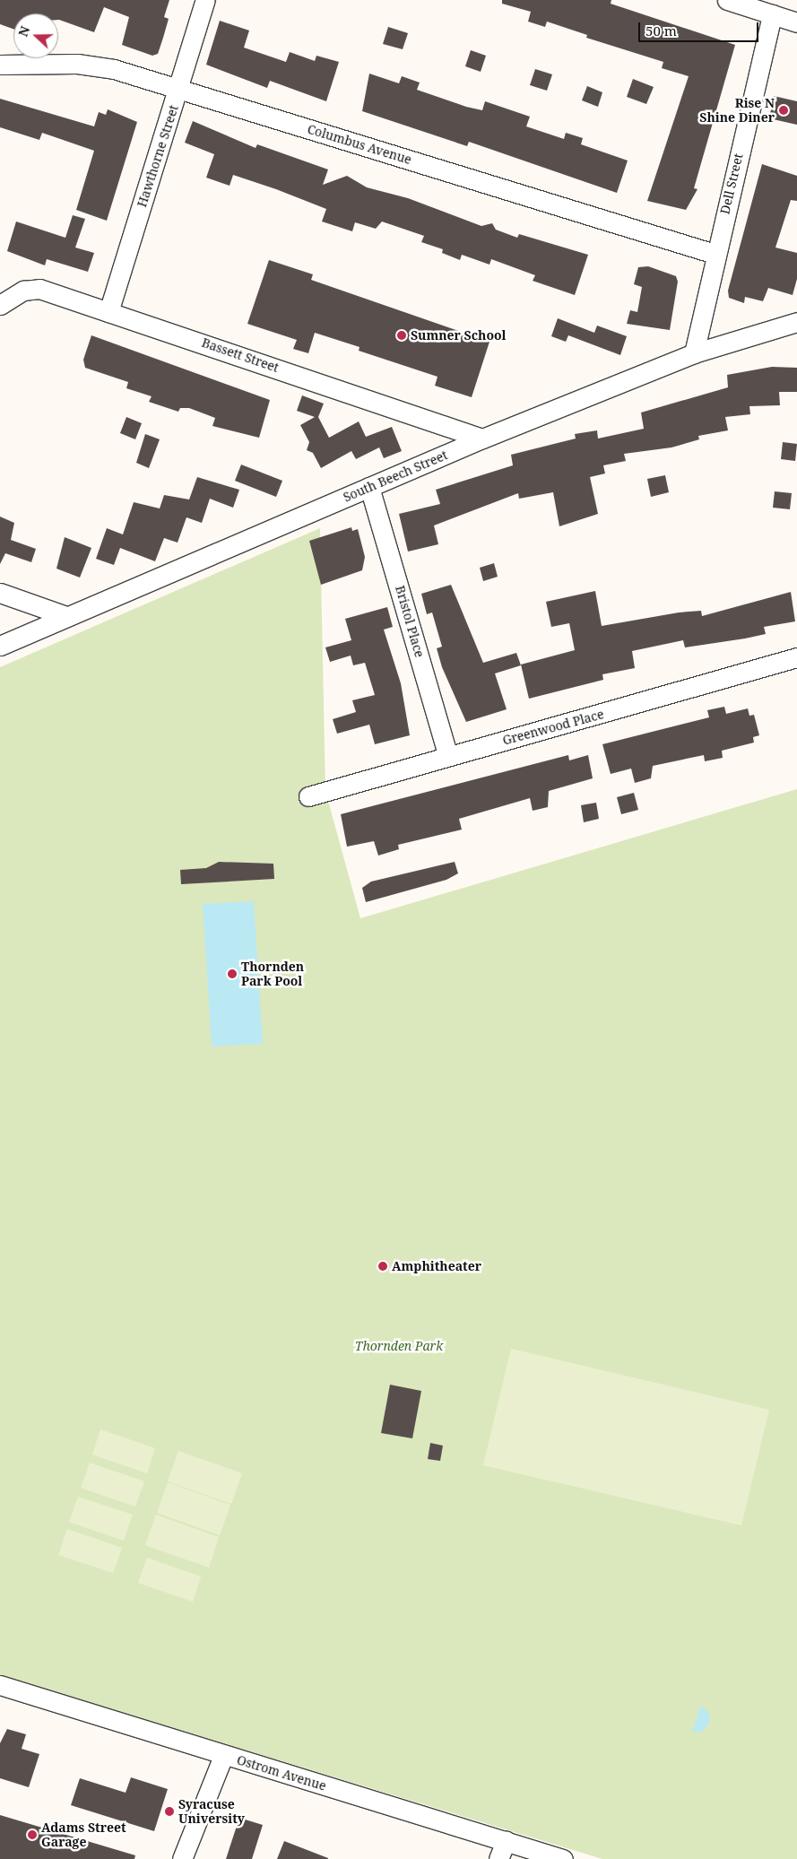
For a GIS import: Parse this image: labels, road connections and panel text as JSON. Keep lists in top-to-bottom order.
{
  "streets": {
    "street": [
      "Columbus Avenue",
      "Hawthorne Street",
      "Dell Street",
      "Bassett Street",
      "South Beech Street",
      "Bristol Place",
      "Greenwood Place",
      "Ostrom Avenue"
    ]
  },
  "crossings": [
    ["Columbus Avenue", "Hawthorne Street"],
    ["Columbus Avenue", "Dell Street"],
    ["Hawthorne Street", "Bassett Street"],
    ["Dell Street", "South Beech Street"],
    ["Bassett Street", "South Beech Street"],
    ["South Beech Street", "Bristol Place"],
    ["Bristol Place", "Greenwood Place"]
  ],
  "parks": ["Thornden Park"],
  "places": [
    "Rise N Shine Diner",
    "Sumner School",
    "Thornden Park Pool",
    "Amphitheater",
    "Syracuse University",
    "Adams Street Garage"
  ],
  "scale_bar": "50 m",
  "north": "left"
}
